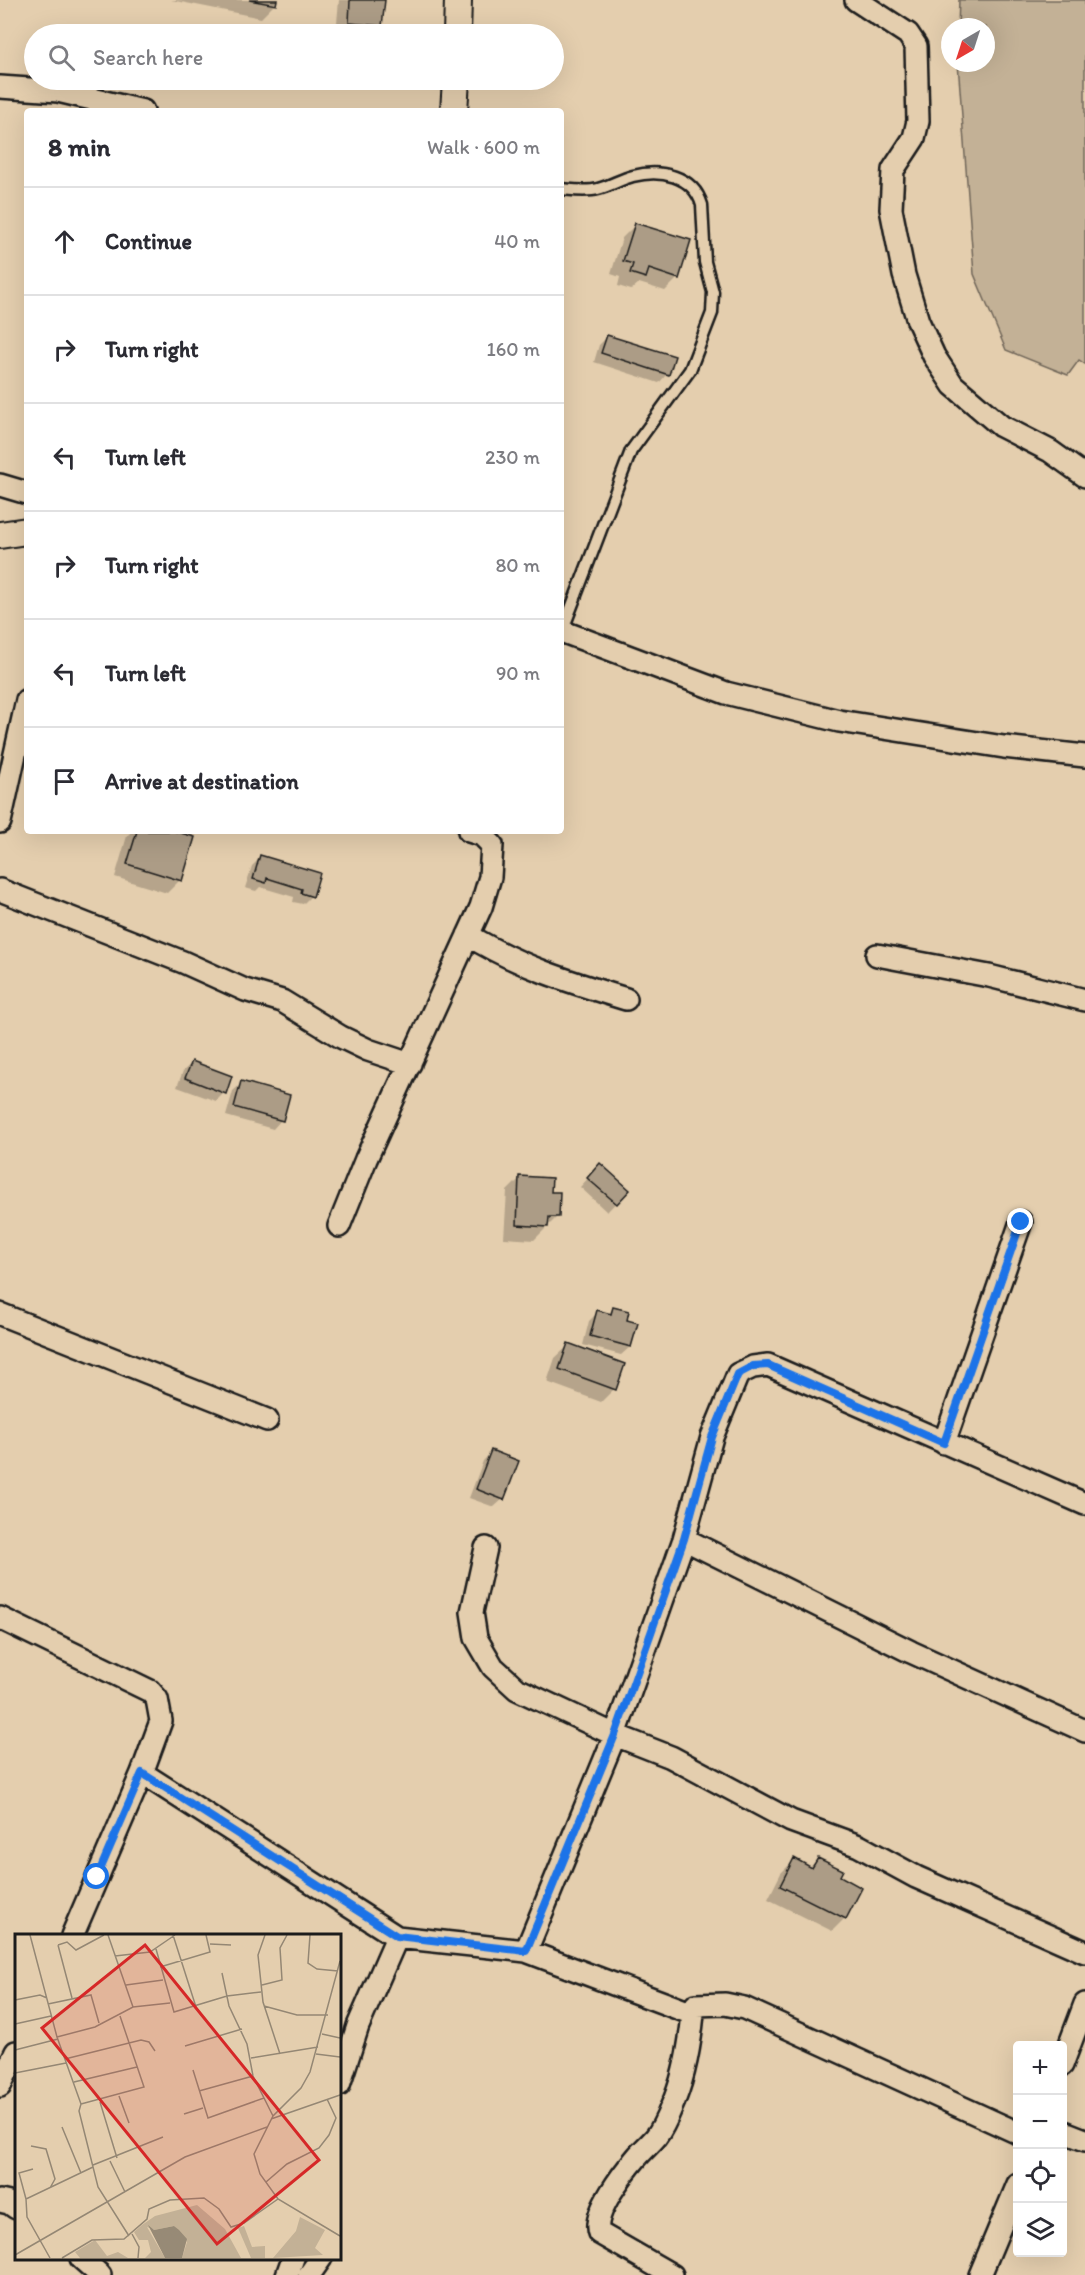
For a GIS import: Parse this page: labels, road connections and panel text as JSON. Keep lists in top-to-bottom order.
{
  "north": "bottom left",
  "page": {
    "search": "Search here",
    "heading": ["8 min", "Walk · 600 m"],
    "list": [
      ["Continue", "40 m"],
      ["Turn right", "160 m"],
      ["Turn left", "230 m"],
      ["Turn right", "80 m"],
      ["Turn left", "90 m"],
      "Arrive at destination"
    ],
    "map_buttons": ["+", "−"]
  }
}
